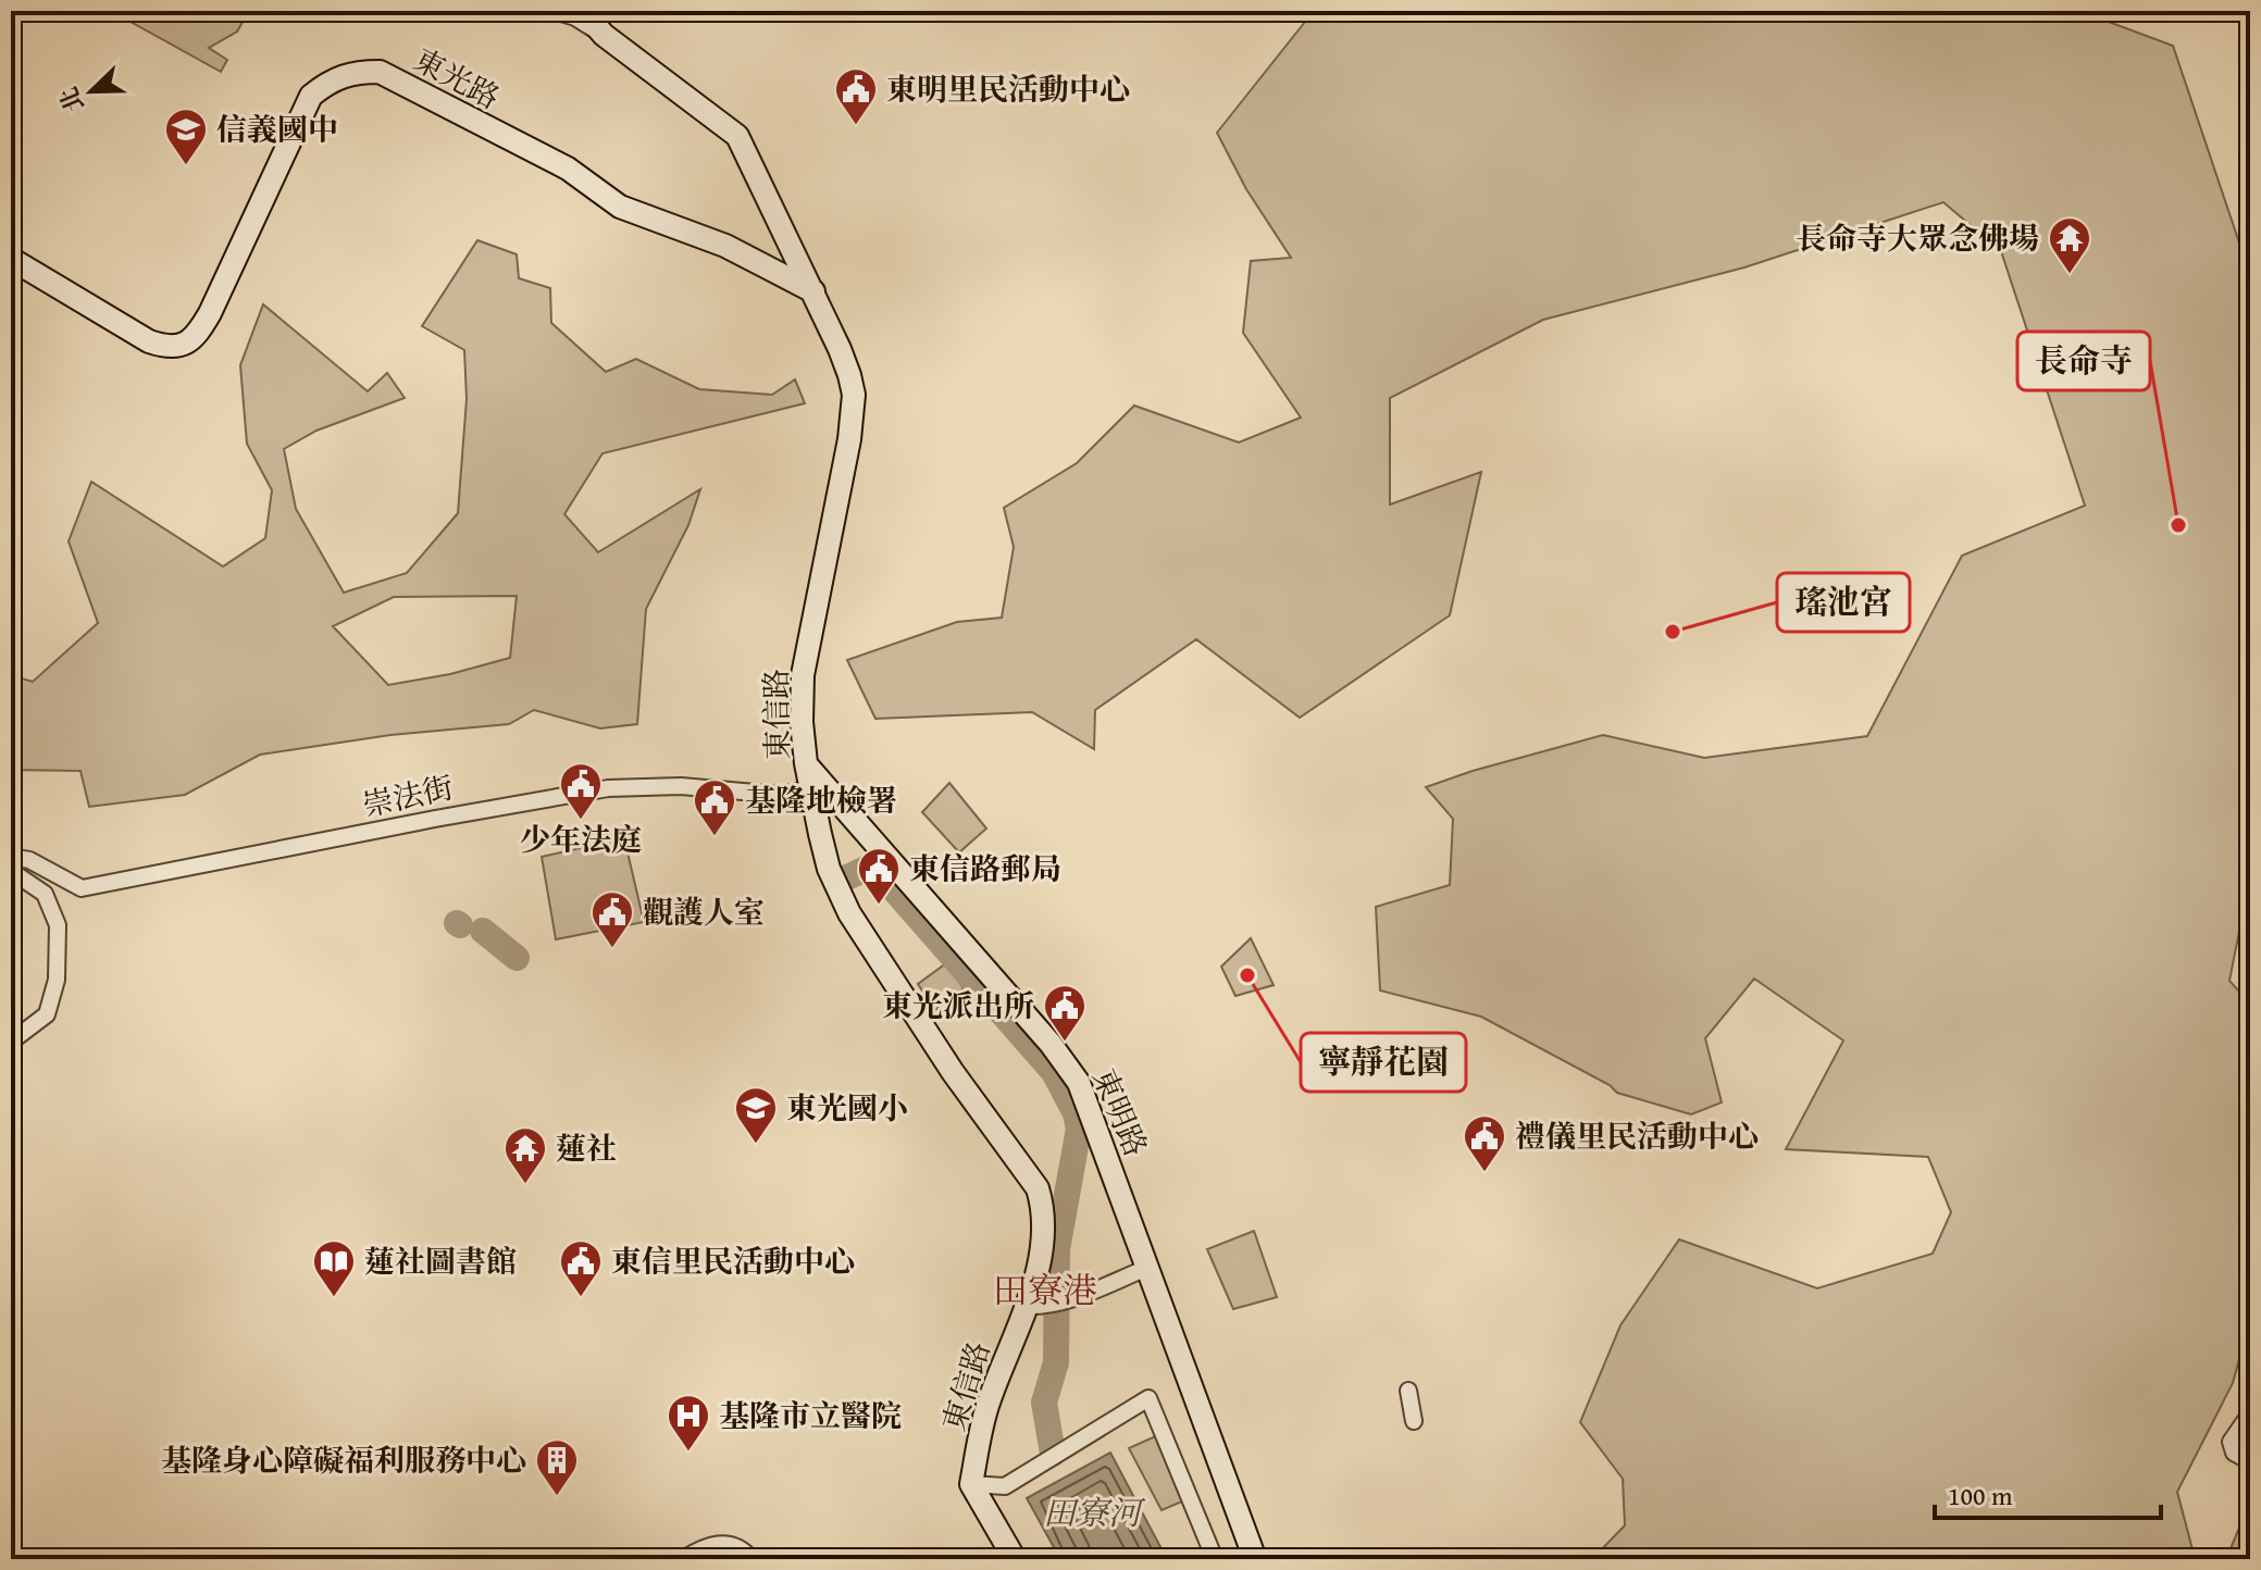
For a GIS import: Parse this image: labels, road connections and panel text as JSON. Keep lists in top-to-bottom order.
{
  "streets": {
    "street": [
      "東光路",
      "東信路",
      "崇法街",
      "東明路"
    ]
  },
  "crossings": [
    ["東光路", "東信路"],
    ["東信路", "崇法街"],
    ["東信路", "東明路"],
    ["崇法街", "東明路"]
  ],
  "districts": ["田寮港"],
  "water": ["田寮河"],
  "places": {
    "public building": [
      "東明里民活動中心",
      "少年法庭",
      "基隆地檢署",
      "東信路郵局",
      "觀護人室",
      "東光派出所",
      "禮儀里民活動中心",
      "東信里民活動中心"
    ],
    "school or university": ["信義國中", "東光國小"],
    "temple": ["長命寺大眾念佛場", "蓮社"],
    "other": ["長命寺", "瑤池宮", "寧靜花園"],
    "library": ["蓮社圖書館"],
    "hospital": ["基隆市立醫院"],
    "building": ["基隆身心障礙福利服務中心"]
  },
  "scale_bar": "100 m",
  "north": "bottom left"
}
